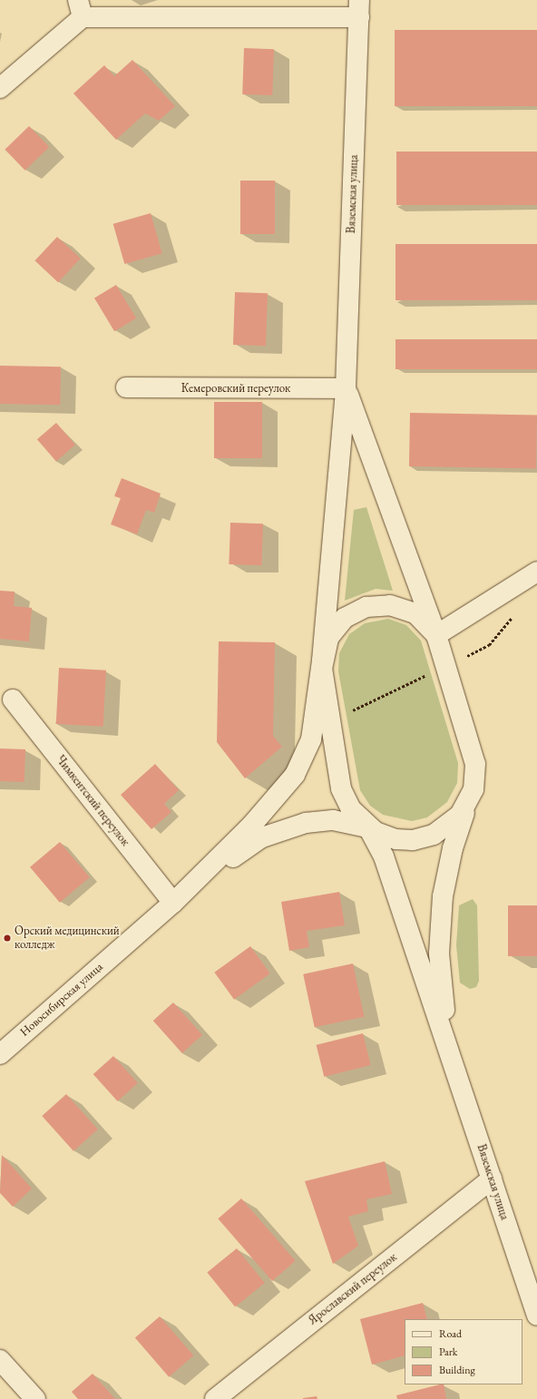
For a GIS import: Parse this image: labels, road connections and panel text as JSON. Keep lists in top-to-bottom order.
{
  "streets": {
    "main road": [
      "Вяземская улица",
      "Кемеровский переулок",
      "Чимкентский переулок",
      "Новосибирская улица",
      "Ярославский переулок"
    ]
  },
  "crossings": [
    ["Вяземская улица", "Кемеровский переулок"],
    ["Вяземская улица", "Ярославский переулок"],
    ["Чимкентский переулок", "Новосибирская улица"]
  ],
  "places": ["Орский медицинский колледж"],
  "legend": ["Road", "Park", "Building"]
}
